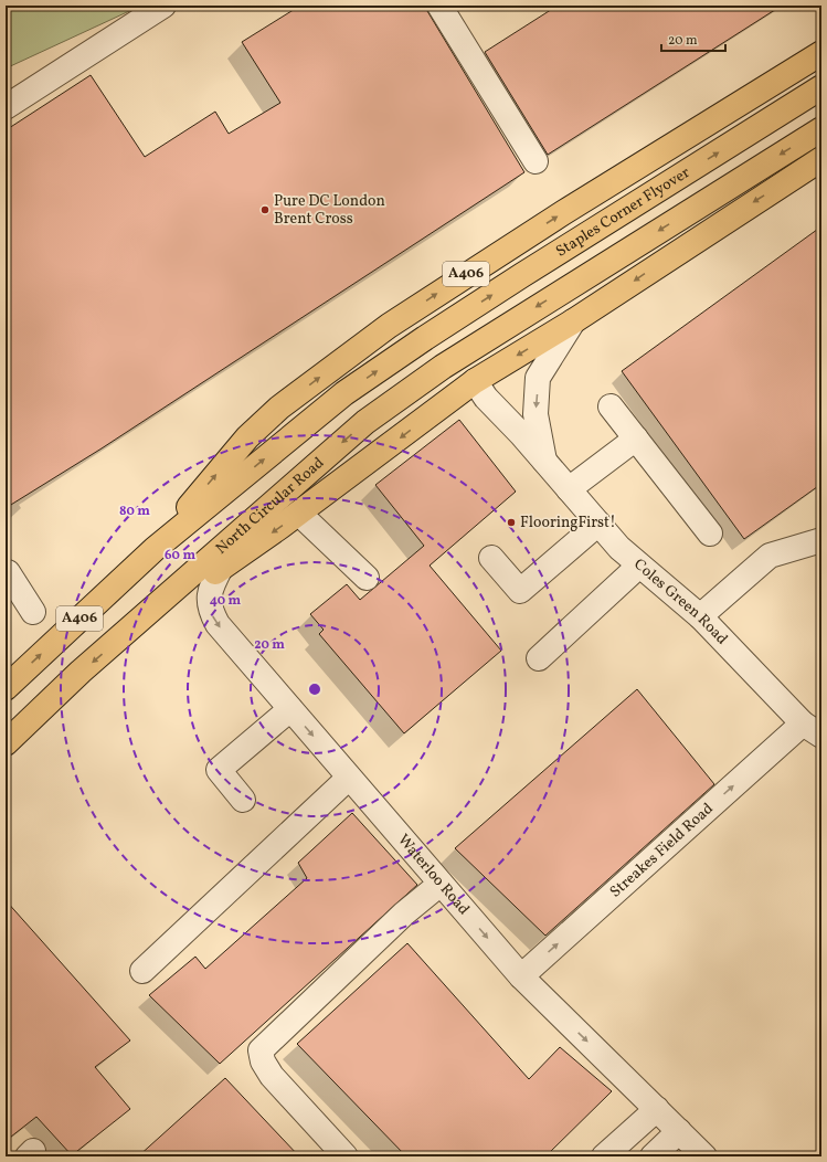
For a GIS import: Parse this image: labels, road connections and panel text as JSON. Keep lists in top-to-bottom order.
{
  "streets": {
    "highway": ["Staples Corner Flyover", "A406", "North Circular Road"],
    "street": ["Coles Green Road", "Streakes Field Road", "Waterloo Road"]
  },
  "crossings": [
    ["Staples Corner Flyover", "A406"],
    ["A406", "North Circular Road"],
    ["A406", "Coles Green Road"],
    ["A406", "Waterloo Road"],
    ["Coles Green Road", "Streakes Field Road"],
    ["Streakes Field Road", "Waterloo Road"]
  ],
  "one_way": ["Streakes Field Road", "Waterloo Road"],
  "places": ["Pure DC London Brent Cross", "FlooringFirst!"],
  "scale_bar": "20 m",
  "rings": [
    "80 m",
    "60 m",
    "40 m",
    "20 m"
  ]
}
